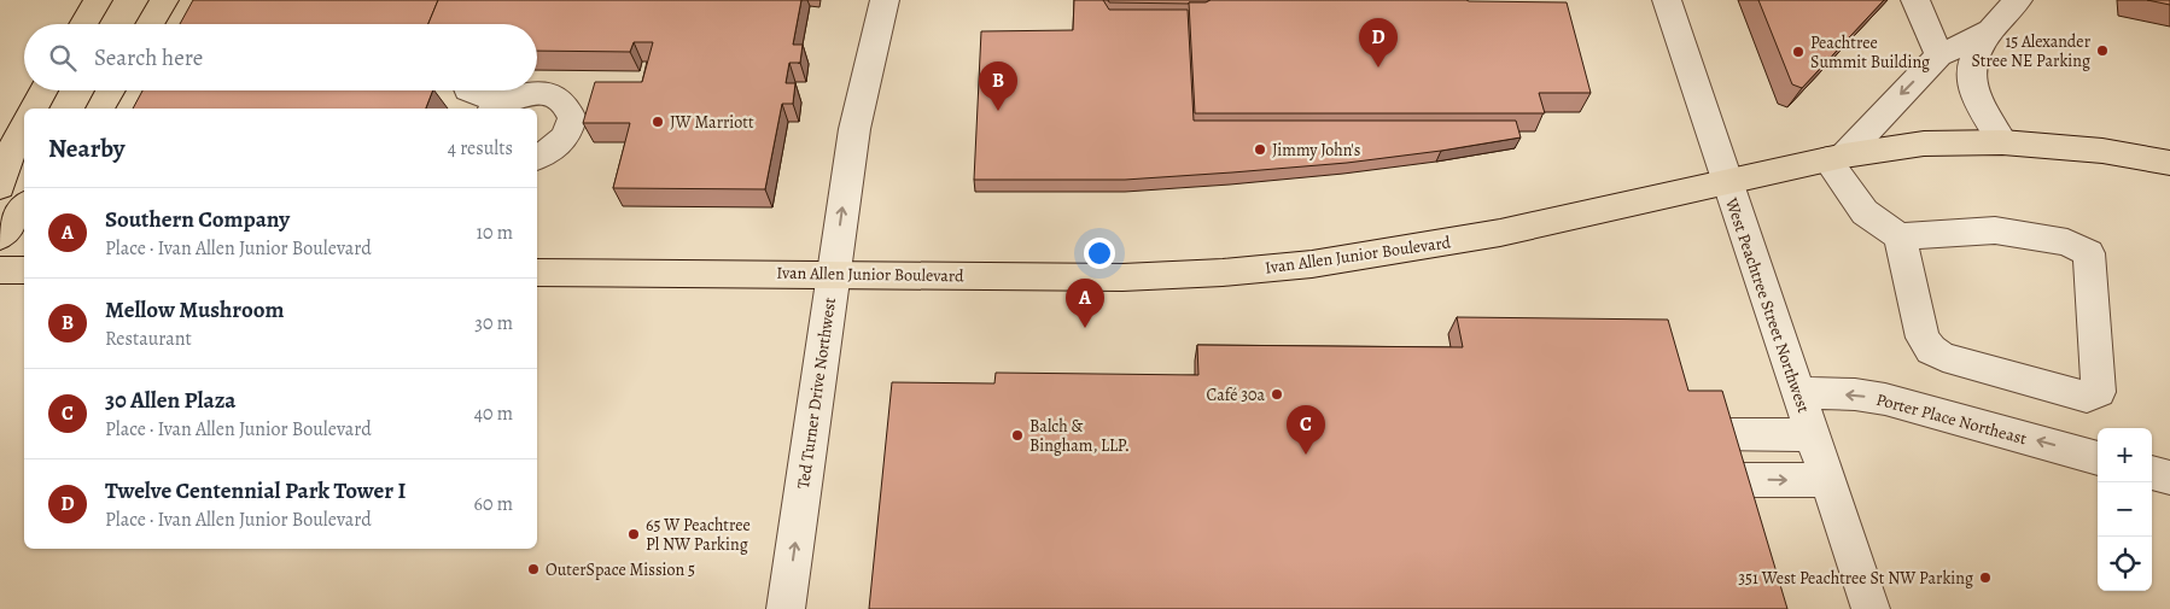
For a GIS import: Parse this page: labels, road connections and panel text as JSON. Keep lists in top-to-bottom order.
{
  "streets": {
    "main road": ["Ivan Allen Junior Boulevard"],
    "street": ["West Peachtree Street Northwest", "Ted Turner Drive Northwest", "Porter Place Northeast"]
  },
  "crossings": [
    ["Ivan Allen Junior Boulevard", "West Peachtree Street Northwest"],
    ["Ivan Allen Junior Boulevard", "Ted Turner Drive Northwest"],
    ["West Peachtree Street Northwest", "Porter Place Northeast"]
  ],
  "one_way": ["Ted Turner Drive Northwest", "Porter Place Northeast"],
  "places": [
    "15 Alexander Stree NE Parking",
    "Peachtree Summit Building",
    "JW Marriott",
    "Jimmy John's",
    "Café 30a",
    "Balch & Bingham, LLP.",
    "65 W Peachtree Pl NW Parking",
    "OuterSpace Mission 5",
    "351 West Peachtree St NW Parking"
  ],
  "page": {
    "pins": [
      "D",
      "B",
      "A",
      "C"
    ],
    "search": "Search here",
    "heading": ["Nearby", "4 results"],
    "list": [
      {
        "mark": "A",
        "name": "Southern Company",
        "note": "Place · Ivan Allen Junior Boulevard",
        "value": "10 m"
      },
      {
        "mark": "B",
        "name": "Mellow Mushroom",
        "note": "Restaurant",
        "value": "30 m"
      },
      {
        "mark": "C",
        "name": "30 Allen Plaza",
        "note": "Place · Ivan Allen Junior Boulevard",
        "value": "40 m"
      },
      {
        "mark": "D",
        "name": "Twelve Centennial Park Tower I",
        "note": "Place · Ivan Allen Junior Boulevard",
        "value": "60 m"
      }
    ],
    "map_buttons": ["+", "−"]
  }
}
